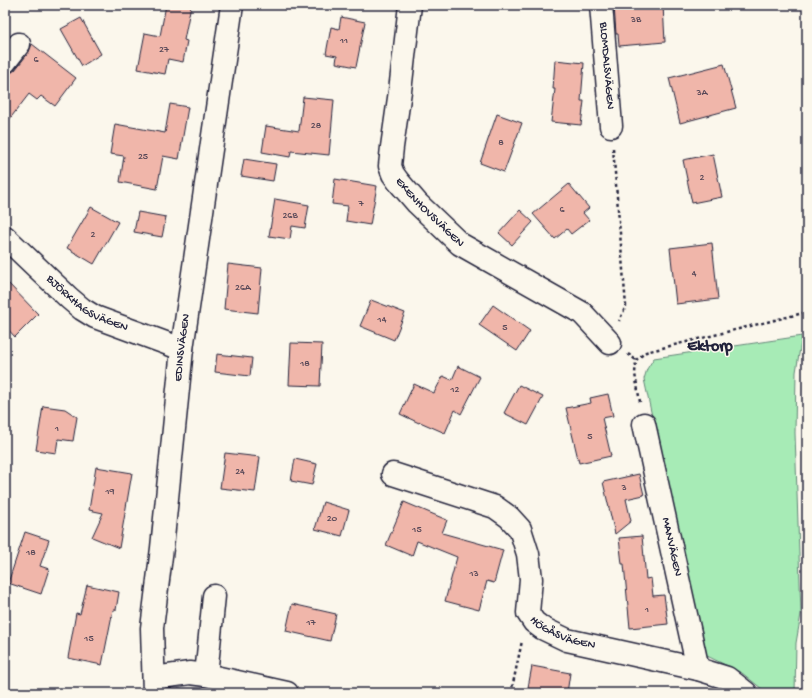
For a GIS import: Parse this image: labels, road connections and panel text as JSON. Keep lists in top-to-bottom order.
{
  "streets": {
    "street": [
      "BLOMDALSVÄGEN",
      "EKENHOVSVÄGEN",
      "BJÖRKHAGSVÄGEN",
      "EDINSVÄGEN",
      "MANVÄGEN",
      "HÖGÅSVÄGEN"
    ]
  },
  "crossings": [
    ["BJÖRKHAGSVÄGEN", "EDINSVÄGEN"],
    ["MANVÄGEN", "HÖGÅSVÄGEN"]
  ],
  "districts": ["Ektorp"],
  "house_numbers": [
    "3B",
    "11",
    "27",
    "6",
    "3A",
    "28",
    "8",
    "25",
    "2",
    "7",
    "6",
    "26B",
    "2",
    "4",
    "26A",
    "14",
    "5",
    "18",
    "12",
    "1",
    "5",
    "24",
    "3",
    "19",
    "20",
    "15",
    "18",
    "13",
    "1",
    "17",
    "15"
  ]
}
